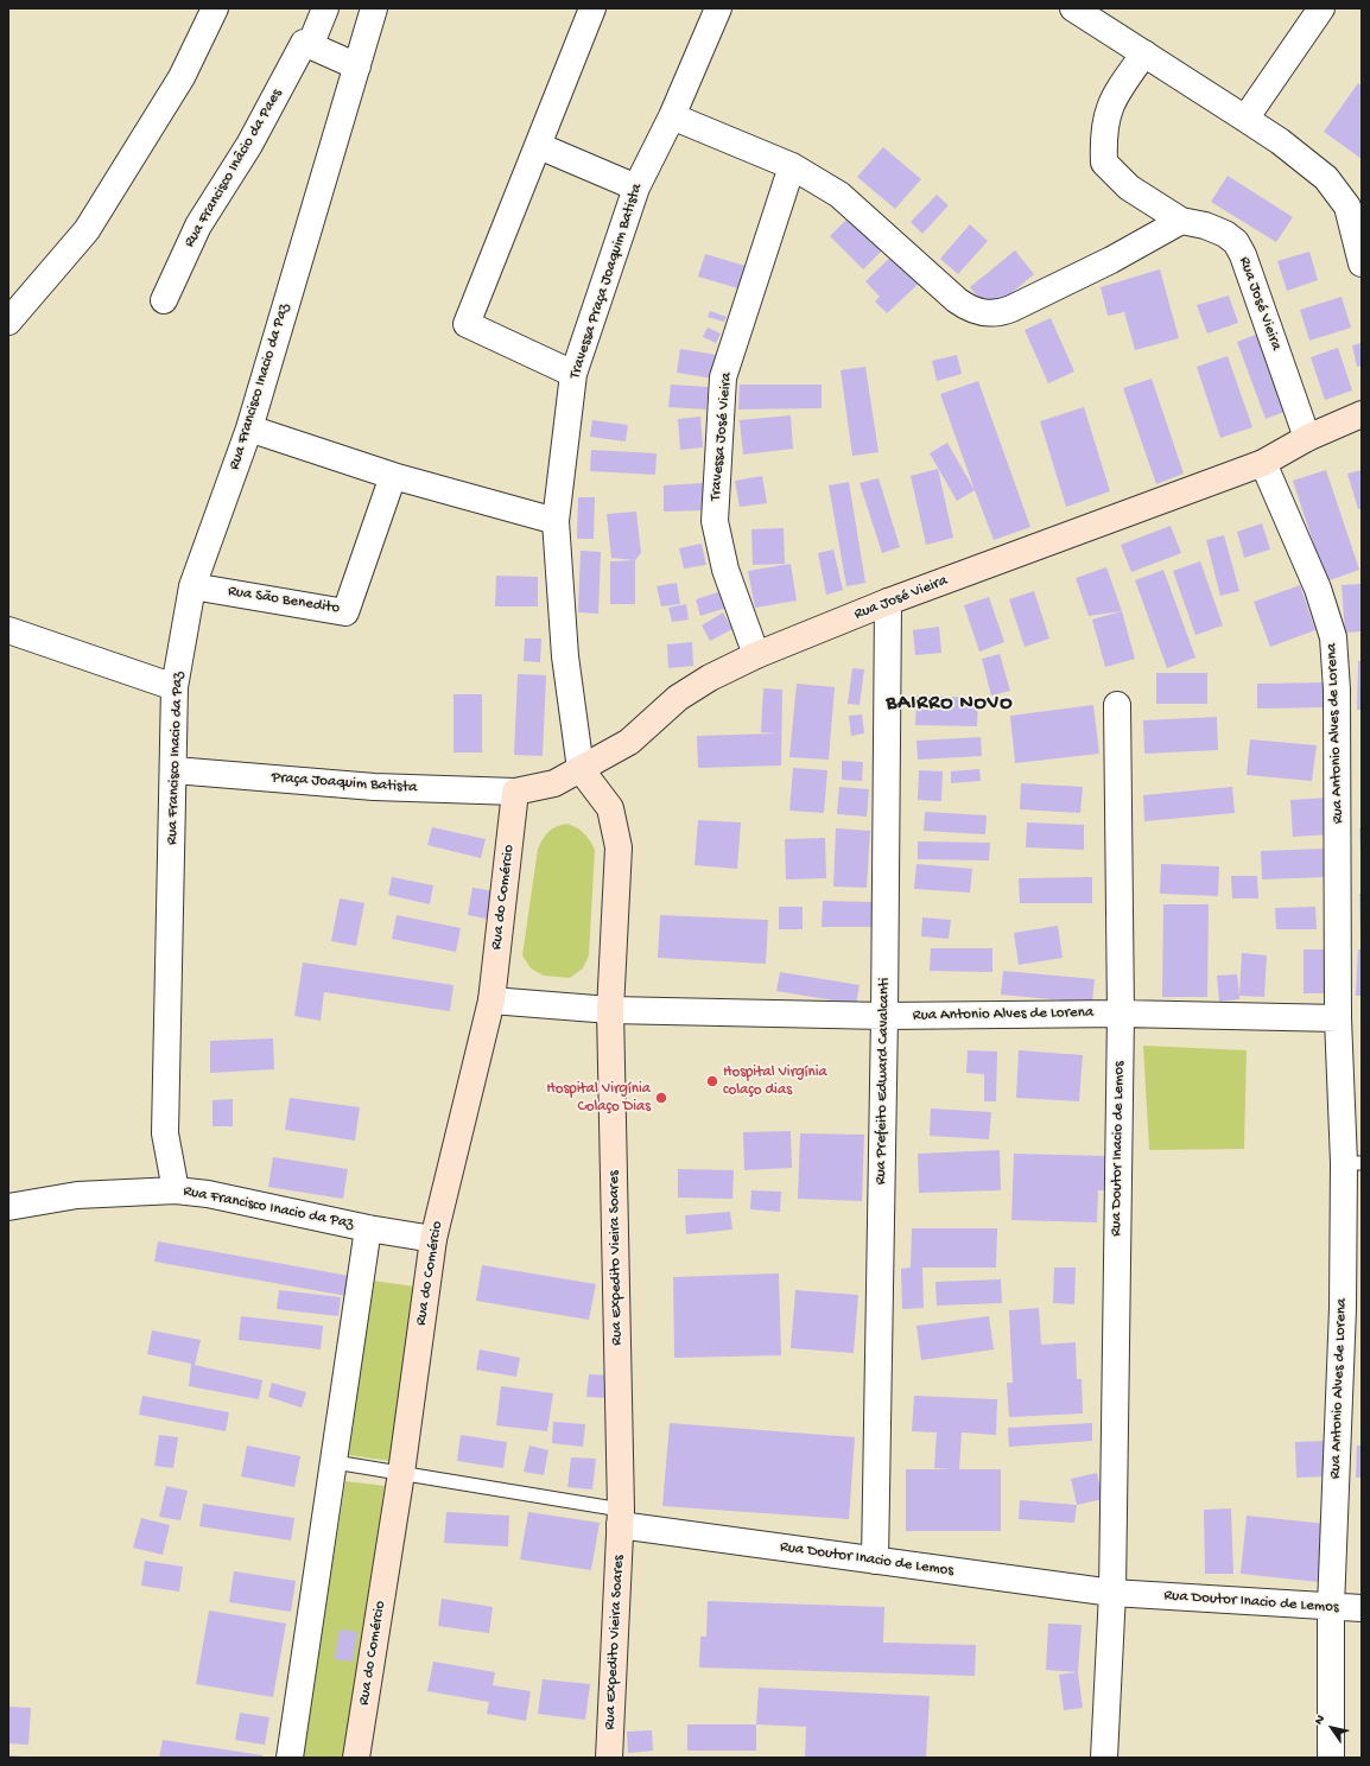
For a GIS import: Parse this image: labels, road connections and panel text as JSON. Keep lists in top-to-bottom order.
{
  "streets": {
    "main road": ["Rua José Vieira", "Rua do Comércio", "Rua Expedito Vieira Soares"],
    "street": [
      "Rua Francisco Inâcio da Paes",
      "Travessa Praça Joaquim Batista",
      "Rua Francisco Inacio da Paz",
      "Travessa José Vieira",
      "Rua São Benedito",
      "Rua Antonio Alves de Lorena",
      "Praça Joaquim Batista",
      "Rua Prefeito Edward Cavalcanti",
      "Rua Doutor Inacio de Lemos"
    ]
  },
  "crossings": [
    ["Travessa Praça Joaquim Batista", "Rua José Vieira"],
    ["Travessa Praça Joaquim Batista", "Rua Expedito Vieira Soares"],
    ["Rua José Vieira", "Travessa José Vieira"],
    ["Rua José Vieira", "Rua Antonio Alves de Lorena"],
    ["Rua José Vieira", "Praça Joaquim Batista"],
    ["Rua José Vieira", "Rua do Comércio"],
    ["Rua José Vieira", "Rua Prefeito Edward Cavalcanti"],
    ["Rua José Vieira", "Rua Expedito Vieira Soares"],
    ["Rua Francisco Inacio da Paz", "Rua São Benedito"],
    ["Rua Francisco Inacio da Paz", "Praça Joaquim Batista"],
    ["Rua Francisco Inacio da Paz", "Rua do Comércio"],
    ["Rua Antonio Alves de Lorena", "Rua do Comércio"],
    ["Rua Antonio Alves de Lorena", "Rua Prefeito Edward Cavalcanti"],
    ["Rua Antonio Alves de Lorena", "Rua Doutor Inacio de Lemos"],
    ["Rua Antonio Alves de Lorena", "Rua Expedito Vieira Soares"],
    ["Praça Joaquim Batista", "Rua do Comércio"],
    ["Rua Prefeito Edward Cavalcanti", "Rua Doutor Inacio de Lemos"],
    ["Rua Doutor Inacio de Lemos", "Rua Expedito Vieira Soares"]
  ],
  "districts": ["BAIRRO NOVO"],
  "places": ["Hospital Virgínia colaço dias", "Hospital Virgínia Colaço Dias"],
  "north": "top left"
}
